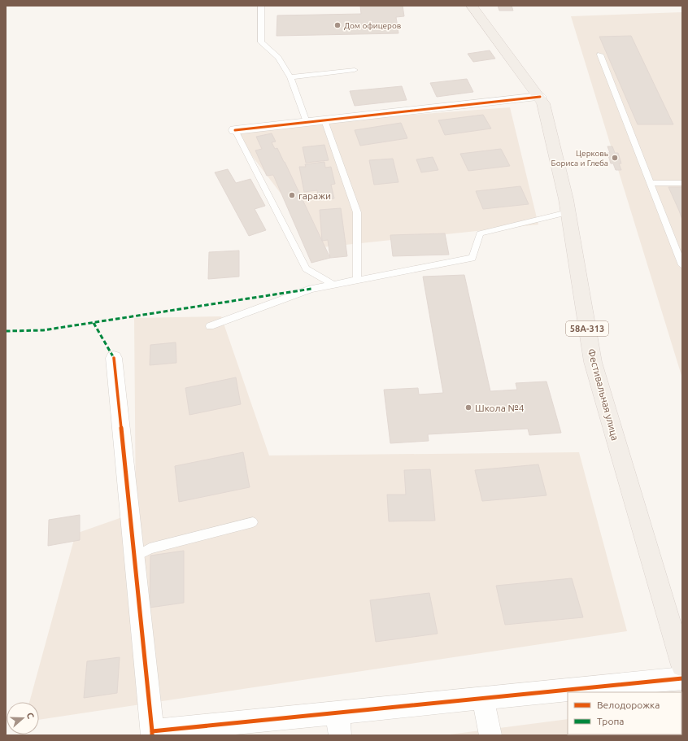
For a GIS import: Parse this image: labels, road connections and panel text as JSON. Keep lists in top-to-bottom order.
{
  "streets": {
    "main road": ["58А-313", "Фестивальная улица"]
  },
  "places": [
    "Дом офицеров",
    "Церковь Бориса и Глеба",
    "гаражи",
    "Школа №4"
  ],
  "legend": ["Велодорожка", "Тропа"],
  "north": "right"
}
